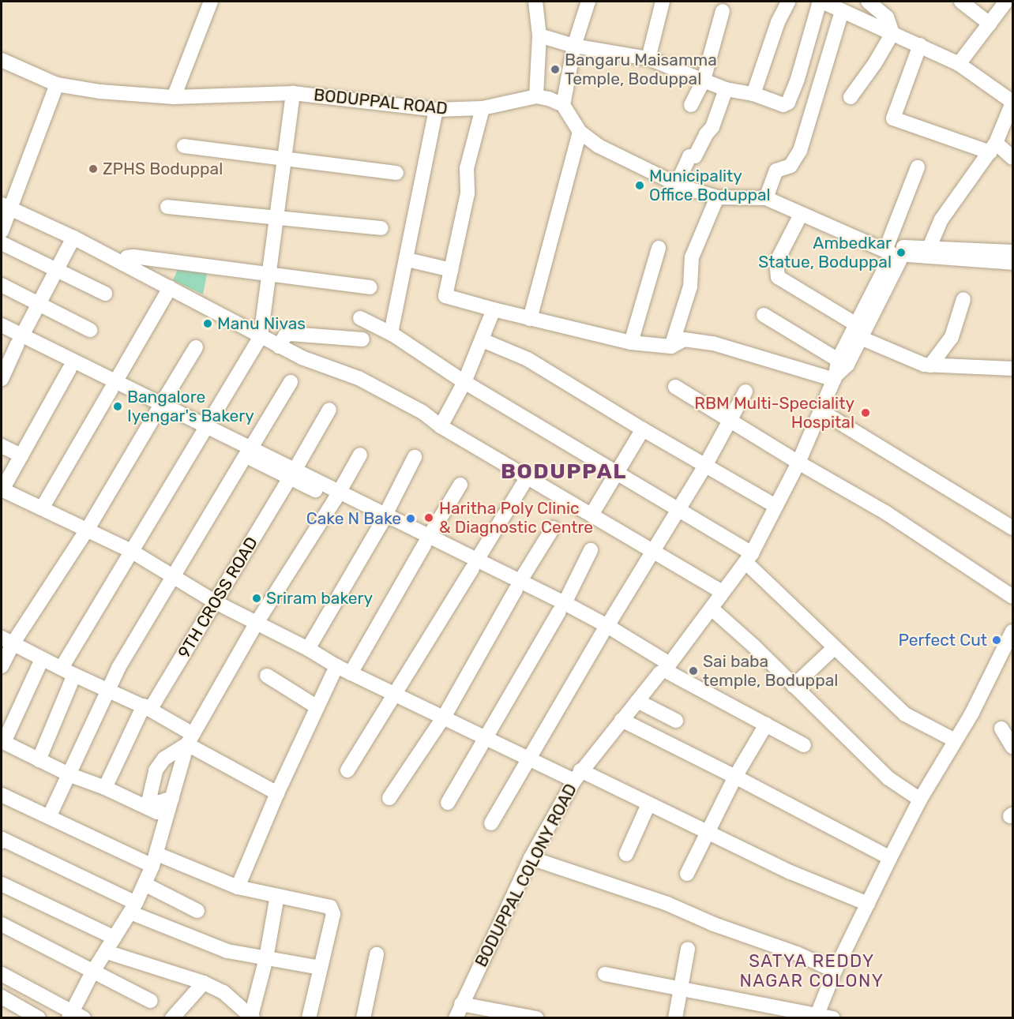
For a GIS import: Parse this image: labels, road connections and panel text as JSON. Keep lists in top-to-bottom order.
{
  "streets": {
    "street": ["BODUPPAL ROAD", "9TH CROSS ROAD", "BODUPPAL COLONY ROAD"]
  },
  "districts": ["BODUPPAL", "SATYA REDDY NAGAR COLONY"],
  "places": [
    "Bangaru Maisamma Temple, Boduppal",
    "ZPHS Boduppal",
    "Municipality Office Boduppal",
    "Ambedkar Statue, Boduppal",
    "Manu Nivas",
    "Bangalore Iyengar's Bakery",
    "RBM Multi-Speciality Hospital",
    "Haritha Poly Clinic & Diagnostic Centre",
    "Cake N Bake",
    "Sriram bakery",
    "Perfect Cut",
    "Sai baba temple, Boduppal"
  ]
}
